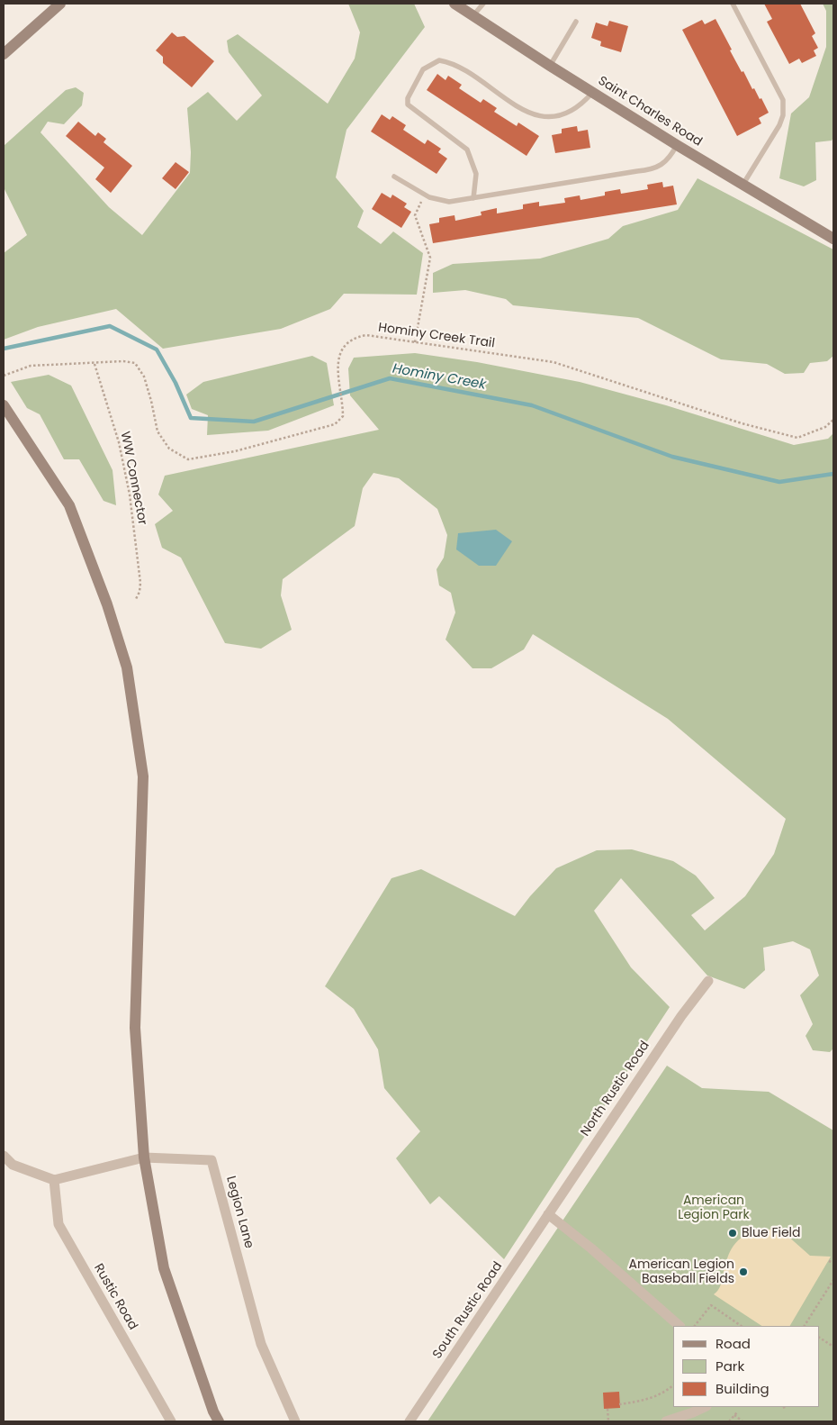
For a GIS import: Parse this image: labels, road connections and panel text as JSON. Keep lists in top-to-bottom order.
{
  "streets": {
    "main road": ["Saint Charles Road"],
    "street": [
      "North Rustic Road",
      "Legion Lane",
      "Rustic Road",
      "South Rustic Road"
    ],
    "path": ["Hominy Creek Trail", "WW Connector"]
  },
  "crossings": [
    ["Hominy Creek Trail", "WW Connector"],
    ["North Rustic Road", "South Rustic Road"],
    ["Legion Lane", "Rustic Road"]
  ],
  "water": ["Hominy Creek"],
  "parks": ["American Legion Park"],
  "places": ["Blue Field", "American Legion Baseball Fields"],
  "legend": ["Road", "Park", "Building"]
}
